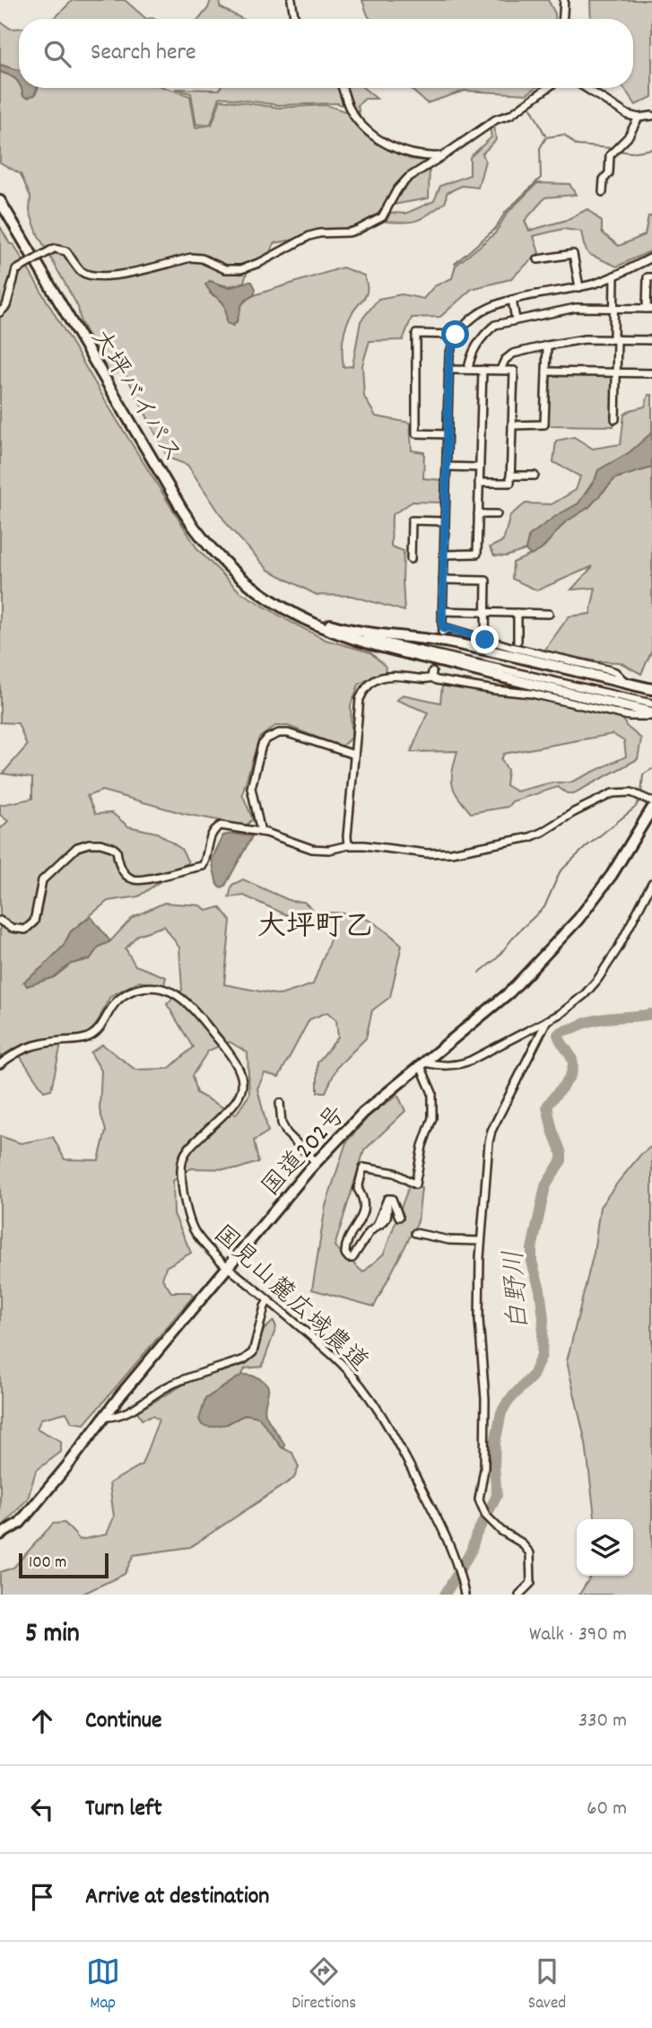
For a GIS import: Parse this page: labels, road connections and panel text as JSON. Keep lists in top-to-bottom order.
{
  "streets": {
    "highway": ["大坪バイパス", "国道202号"],
    "street": ["国見山麓広域農道"]
  },
  "crossings": [
    ["国道202号", "国見山麓広域農道"]
  ],
  "districts": ["大坪町乙"],
  "water": ["白野川"],
  "scale_bar": "100 m",
  "page": {
    "search": "Search here",
    "scale": "100 m",
    "heading": ["5 min", "Walk · 390 m"],
    "list": [
      ["Continue", "330 m"],
      ["Turn left", "60 m"],
      "Arrive at destination"
    ],
    "nav": ["Map", "Directions", "Saved"]
  }
}
